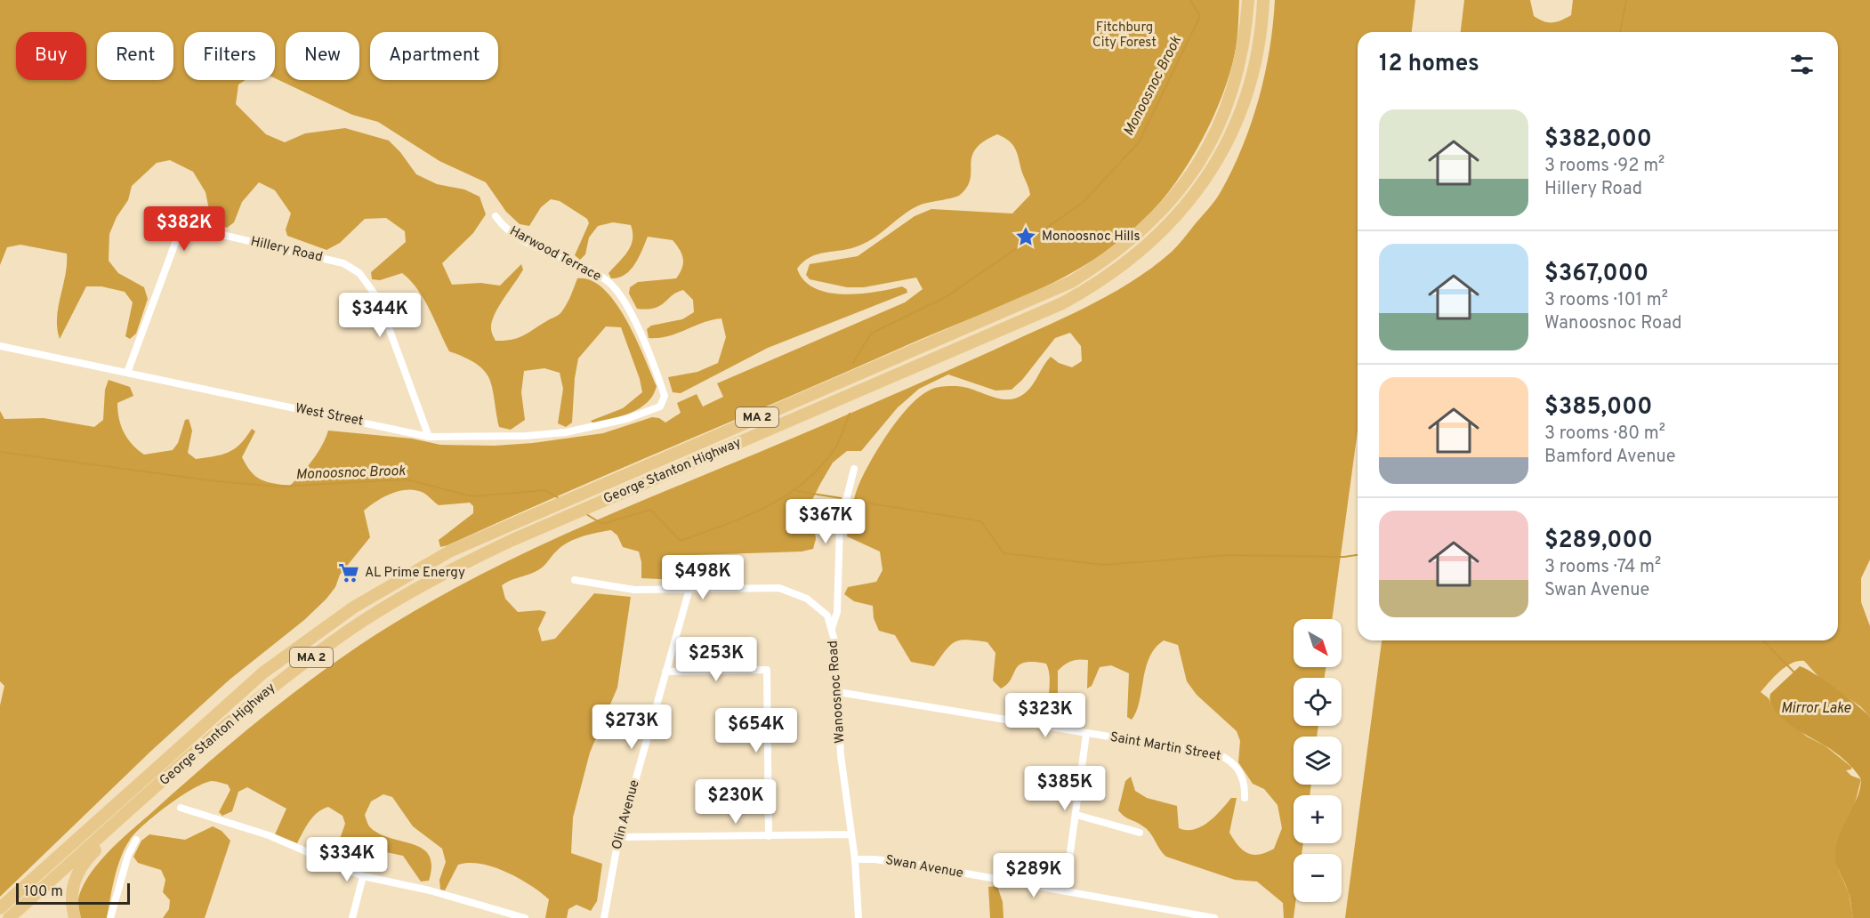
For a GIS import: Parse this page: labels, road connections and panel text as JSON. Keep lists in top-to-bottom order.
{
  "streets": {
    "highway": ["MA 2", "George Stanton Highway"],
    "street": [
      "Hillery Road",
      "Harwood Terrace",
      "West Street",
      "Wanoosnoc Road",
      "Saint Martin Street",
      "Olin Avenue",
      "Swan Avenue"
    ]
  },
  "crossings": [
    ["Hillery Road", "West Street"],
    ["Harwood Terrace", "West Street"],
    ["Wanoosnoc Road", "Saint Martin Street"],
    ["Wanoosnoc Road", "Swan Avenue"]
  ],
  "water": ["Monoosnoc Brook", "Mirror Lake"],
  "parks": ["Fitchburg City Forest"],
  "places": {
    "place": ["Monoosnoc Hills"],
    "supermarket": ["AL Prime Energy"]
  },
  "scale_bar": "100 m",
  "north": "bottom right",
  "page": {
    "chip": [
      "Buy",
      "Rent",
      "Filters",
      "New",
      "Apartment"
    ],
    "heading": "12 homes",
    "list": [
      {
        "name": "$382,000",
        "note": "3 rooms · 92 m² · Hillery Road"
      },
      {
        "name": "$367,000",
        "note": "3 rooms · 101 m² · Wanoosnoc Road"
      },
      {
        "name": "$385,000",
        "note": "3 rooms · 80 m² · Bamford Avenue"
      },
      {
        "name": "$289,000",
        "note": "3 rooms · 74 m² · Swan Avenue"
      }
    ],
    "price": [
      "$382K",
      "$344K",
      "$367K",
      "$498K",
      "$253K",
      "$323K",
      "$273K",
      "$654K",
      "$385K",
      "$230K",
      "$334K",
      "$289K"
    ],
    "map_buttons": ["+", "−"],
    "scale": "100 m"
  }
}
